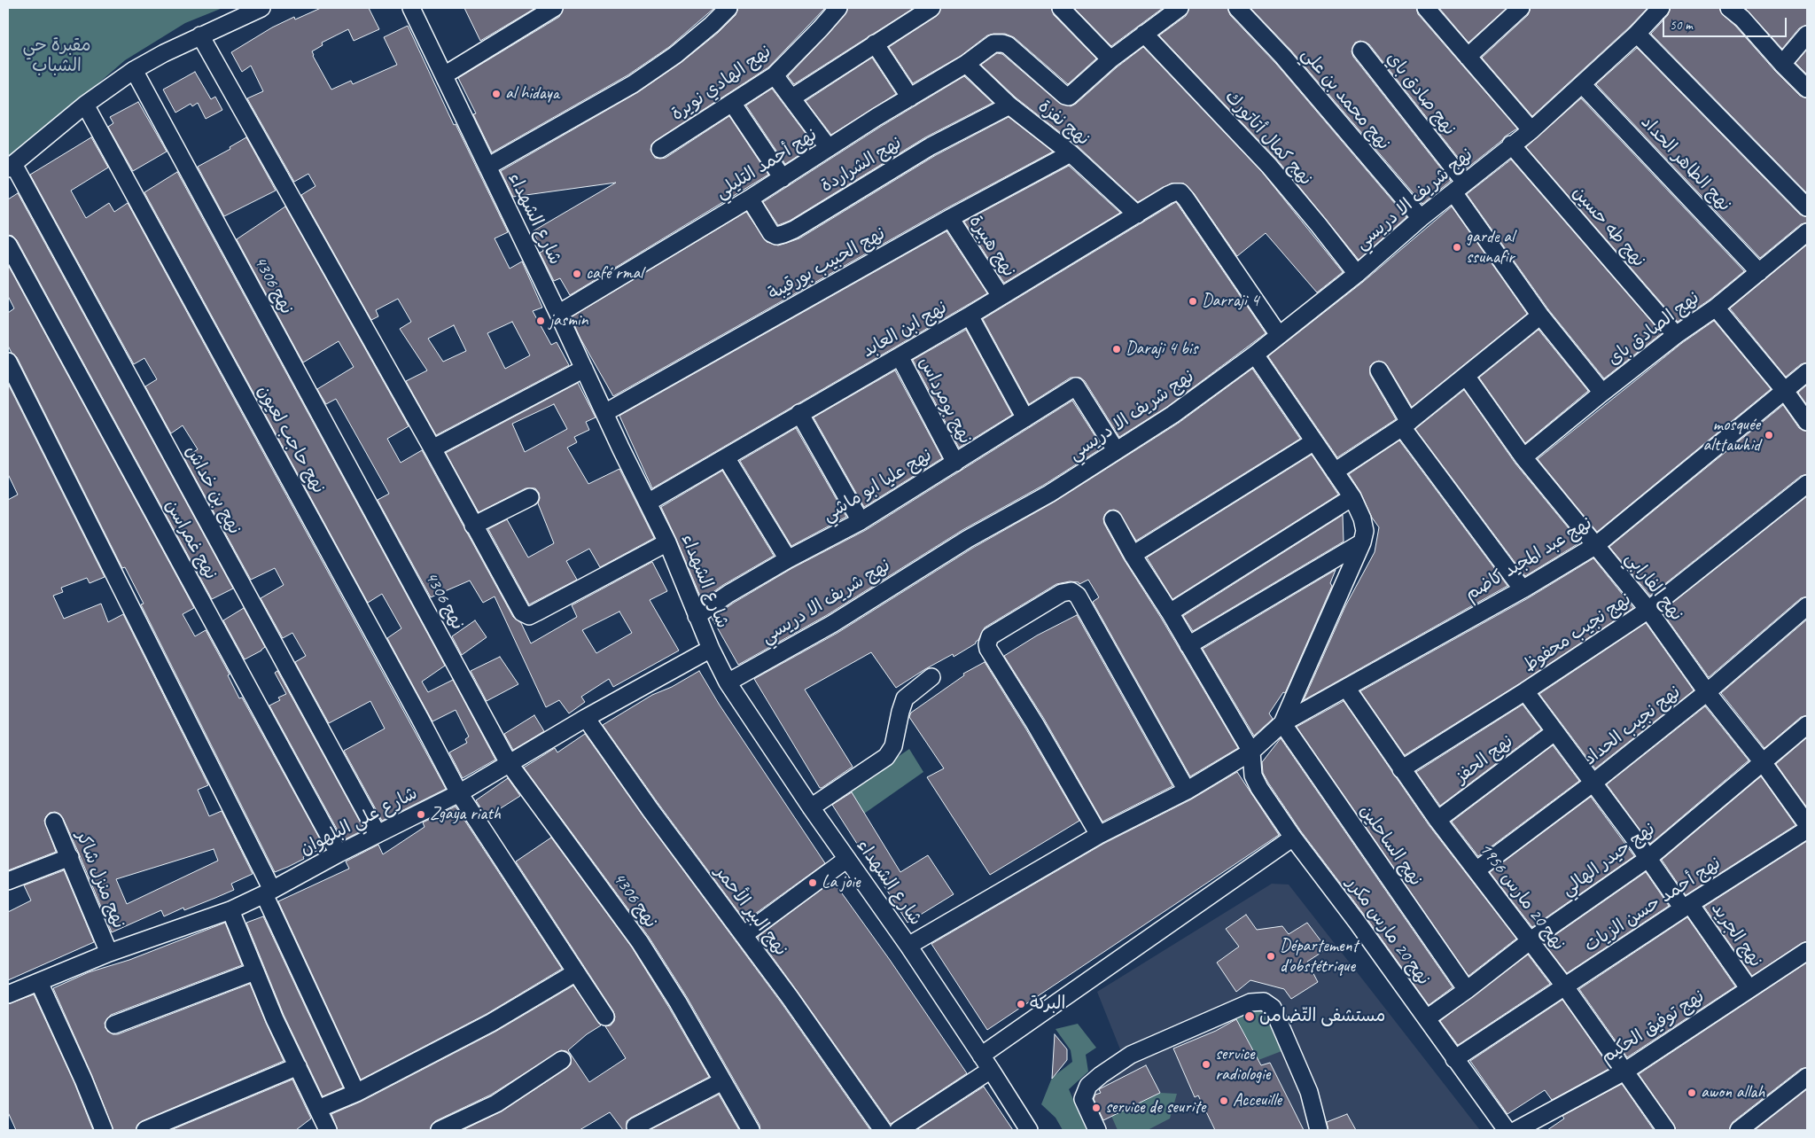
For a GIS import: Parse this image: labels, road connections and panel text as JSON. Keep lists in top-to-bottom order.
{
  "streets": {
    "street": [
      "نهج الهادي نويرة",
      "نهج صادق باي",
      "نهج محمد بن علي",
      "نهج نفزة",
      "نهج كمال أتاتورك",
      "نهج أحمد التليلي",
      "نهج الطاهر الحداد",
      "نهج الشراردة",
      "نهج شريف الا دريسي",
      "شارع الشهداء",
      "نهج طه حسين",
      "نهج هبيرة",
      "نهج الحبيب بورقيبة",
      "نهج 4306",
      "نهج الصادق باى",
      "نهج ابن العابد",
      "نهج بومرداس",
      "نهج حاجب لعيون",
      "نهج عليا ابو ماشي",
      "نهج بن خداش",
      "نهج غمراسن",
      "نهج عبد المجيد كاضم",
      "نهج الفارابي",
      "نهج نجيب محفوظ",
      "نهج نجيب الحداد",
      "نهج الحفز",
      "شارع علي البلهوان",
      "نهج الساحلين",
      "نهج حيدر الهالي",
      "نهج منزل شاكر",
      "نهج 20 مارس 1956",
      "نهج أحمد حسن الزيات",
      "نهج البير الأحمر",
      "نهج 20 مارس مكرر",
      "نهج الجريد",
      "نهج توفيق الحكيم"
    ]
  },
  "crossings": [
    ["نهج صادق باي", "نهج شريف الا دريسي"],
    ["نهج صادق باي", "نهج الصادق باى"],
    ["نهج محمد بن علي", "نهج شريف الا دريسي"],
    ["نهج نفزة", "نهج أحمد التليلي"],
    ["نهج نفزة", "نهج الشراردة"],
    ["نهج نفزة", "نهج الحبيب بورقيبة"],
    ["نهج نفزة", "نهج ابن العابد"],
    ["نهج كمال أتاتورك", "نهج شريف الا دريسي"],
    ["نهج أحمد التليلي", "نهج الشراردة"],
    ["نهج أحمد التليلي", "شارع الشهداء"],
    ["نهج الطاهر الحداد", "نهج شريف الا دريسي"],
    ["نهج الطاهر الحداد", "نهج الصادق باى"],
    ["نهج شريف الا دريسي", "شارع الشهداء"],
    ["نهج شريف الا دريسي", "نهج طه حسين"],
    ["نهج شريف الا دريسي", "نهج ابن العابد"],
    ["نهج شريف الا دريسي", "نهج عليا ابو ماشي"],
    ["شارع الشهداء", "نهج الحبيب بورقيبة"],
    ["شارع الشهداء", "نهج ابن العابد"],
    ["شارع الشهداء", "نهج عليا ابو ماشي"],
    ["شارع الشهداء", "نهج عبد المجيد كاضم"],
    ["شارع الشهداء", "شارع علي البلهوان"],
    ["نهج طه حسين", "نهج الصادق باى"],
    ["نهج هبيرة", "نهج الحبيب بورقيبة"],
    ["نهج هبيرة", "نهج ابن العابد"],
    ["نهج 4306", "شارع علي البلهوان"],
    ["نهج الصادق باى", "نهج الفارابي"],
    ["نهج ابن العابد", "نهج بومرداس"],
    ["نهج بومرداس", "نهج عليا ابو ماشي"],
    ["نهج حاجب لعيون", "شارع علي البلهوان"],
    ["نهج بن خداش", "شارع علي البلهوان"],
    ["نهج غمراسن", "شارع علي البلهوان"],
    ["نهج عبد المجيد كاضم", "نهج الفارابي"],
    ["نهج عبد المجيد كاضم", "نهج الساحلين"],
    ["نهج عبد المجيد كاضم", "نهج 20 مارس 1956"],
    ["نهج عبد المجيد كاضم", "نهج 20 مارس مكرر"],
    ["نهج الفارابي", "نهج نجيب محفوظ"],
    ["نهج الفارابي", "نهج نجيب الحداد"],
    ["نهج الفارابي", "نهج حيدر الهالي"],
    ["نهج نجيب محفوظ", "نهج 20 مارس 1956"],
    ["نهج نجيب محفوظ", "نهج الجريد"],
    ["نهج نجيب الحداد", "نهج 20 مارس 1956"],
    ["نهج نجيب الحداد", "نهج الجريد"],
    ["نهج الحفز", "نهج 20 مارس 1956"],
    ["نهج الحفز", "نهج الجريد"],
    ["شارع علي البلهوان", "نهج منزل شاكر"],
    ["شارع علي البلهوان", "نهج البير الأحمر"],
    ["نهج الساحلين", "نهج حيدر الهالي"],
    ["نهج حيدر الهالي", "نهج 20 مارس 1956"],
    ["نهج حيدر الهالي", "نهج 20 مارس مكرر"],
    ["نهج حيدر الهالي", "نهج الجريد"],
    ["نهج 20 مارس 1956", "نهج أحمد حسن الزيات"],
    ["نهج 20 مارس 1956", "نهج توفيق الحكيم"],
    ["نهج أحمد حسن الزيات", "نهج 20 مارس مكرر"],
    ["نهج أحمد حسن الزيات", "نهج الجريد"],
    ["نهج الجريد", "نهج توفيق الحكيم"]
  ],
  "parks": ["مقبرة حي الشباب"],
  "places": [
    "al hidaya",
    "garde al ssunafir",
    "café rmal",
    "Darraji 4",
    "jasmin",
    "Daraji 4 bis",
    "mosquée alttawhid",
    "Zgaya riath",
    "La joie",
    "Département d'obstétrique",
    "البركة",
    "مستشفى التّضامن",
    "service radiologie",
    "awon allah",
    "Acceuille",
    "service de seurite"
  ],
  "scale_bar": "50 m"
}
